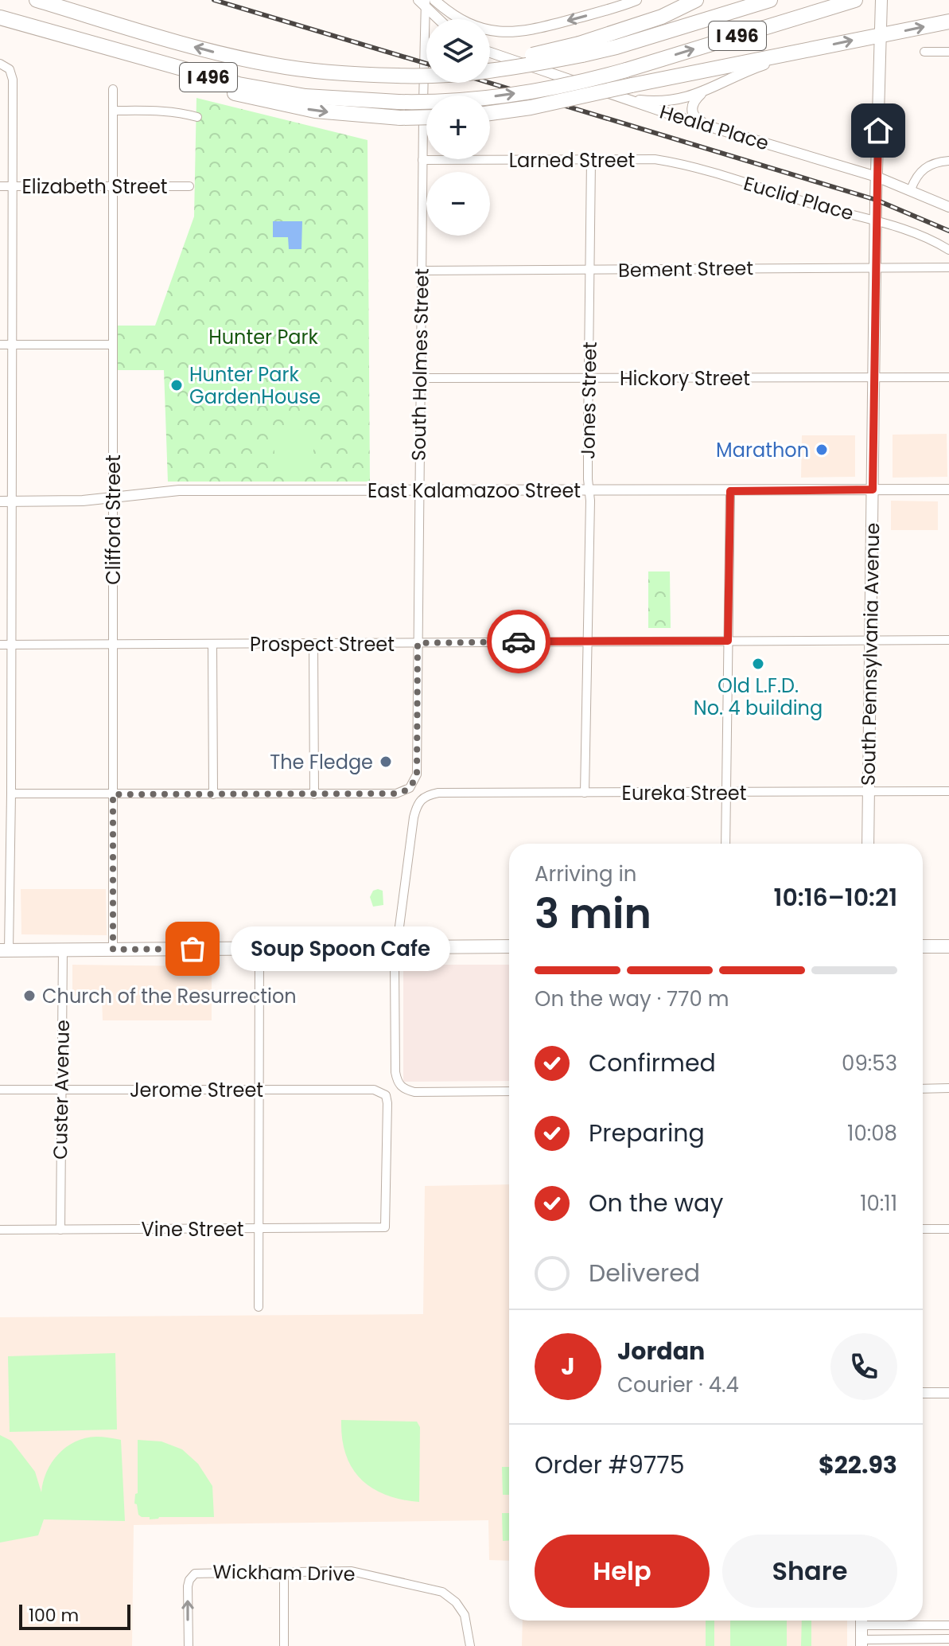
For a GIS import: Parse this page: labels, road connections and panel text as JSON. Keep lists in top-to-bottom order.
{
  "streets": {
    "highway": ["I 496"],
    "main road": ["South Pennsylvania Avenue"],
    "street": [
      "Heald Place",
      "Larned Street",
      "Elizabeth Street",
      "Euclid Place",
      "Bement Street",
      "South Holmes Street",
      "Hickory Street",
      "Jones Street",
      "East Kalamazoo Street",
      "Clifford Street",
      "Prospect Street",
      "Eureka Street",
      "Custer Avenue",
      "Jerome Street",
      "Vine Street",
      "Wickham Drive"
    ]
  },
  "crossings": [
    ["Heald Place", "South Pennsylvania Avenue"],
    ["Larned Street", "Euclid Place"],
    ["Larned Street", "South Holmes Street"],
    ["Larned Street", "Jones Street"],
    ["Elizabeth Street", "Clifford Street"],
    ["Euclid Place", "South Pennsylvania Avenue"],
    ["Bement Street", "South Holmes Street"],
    ["Bement Street", "Jones Street"],
    ["Bement Street", "South Pennsylvania Avenue"],
    ["South Holmes Street", "Hickory Street"],
    ["South Holmes Street", "East Kalamazoo Street"],
    ["South Holmes Street", "Prospect Street"],
    ["Hickory Street", "Jones Street"],
    ["Hickory Street", "South Pennsylvania Avenue"],
    ["Jones Street", "East Kalamazoo Street"],
    ["Jones Street", "Prospect Street"],
    ["Jones Street", "Eureka Street"],
    ["East Kalamazoo Street", "Clifford Street"],
    ["East Kalamazoo Street", "South Pennsylvania Avenue"],
    ["Clifford Street", "Prospect Street"],
    ["Prospect Street", "South Pennsylvania Avenue"],
    ["South Pennsylvania Avenue", "Eureka Street"],
    ["Custer Avenue", "Jerome Street"],
    ["Custer Avenue", "Vine Street"],
    ["Jerome Street", "Vine Street"]
  ],
  "parks": ["Hunter Park"],
  "places": [
    "Hunter Park GardenHouse",
    "Marathon",
    "Old L.F.D. No. 4 building",
    "The Fledge",
    "Soup Spoon Cafe",
    "Church of the Resurrection"
  ],
  "scale_bar": "100 m",
  "page": {
    "map_buttons": ["+", "−"],
    "heading": ["3 min", "Arriving in", "10:16–10:21"],
    "panel": [
      "Jordan",
      "Courier · 4.4",
      "Order #9775",
      "$22.93"
    ],
    "bubble": "Soup Spoon Cafe",
    "bar": "On the way · 770 m",
    "list": [
      ["Confirmed", "09:53"],
      ["Preparing", "10:08"],
      ["On the way", "10:11"],
      "Delivered"
    ],
    "round": "J",
    "buttons": ["Help", "Share"],
    "scale": "100 m"
  }
}
